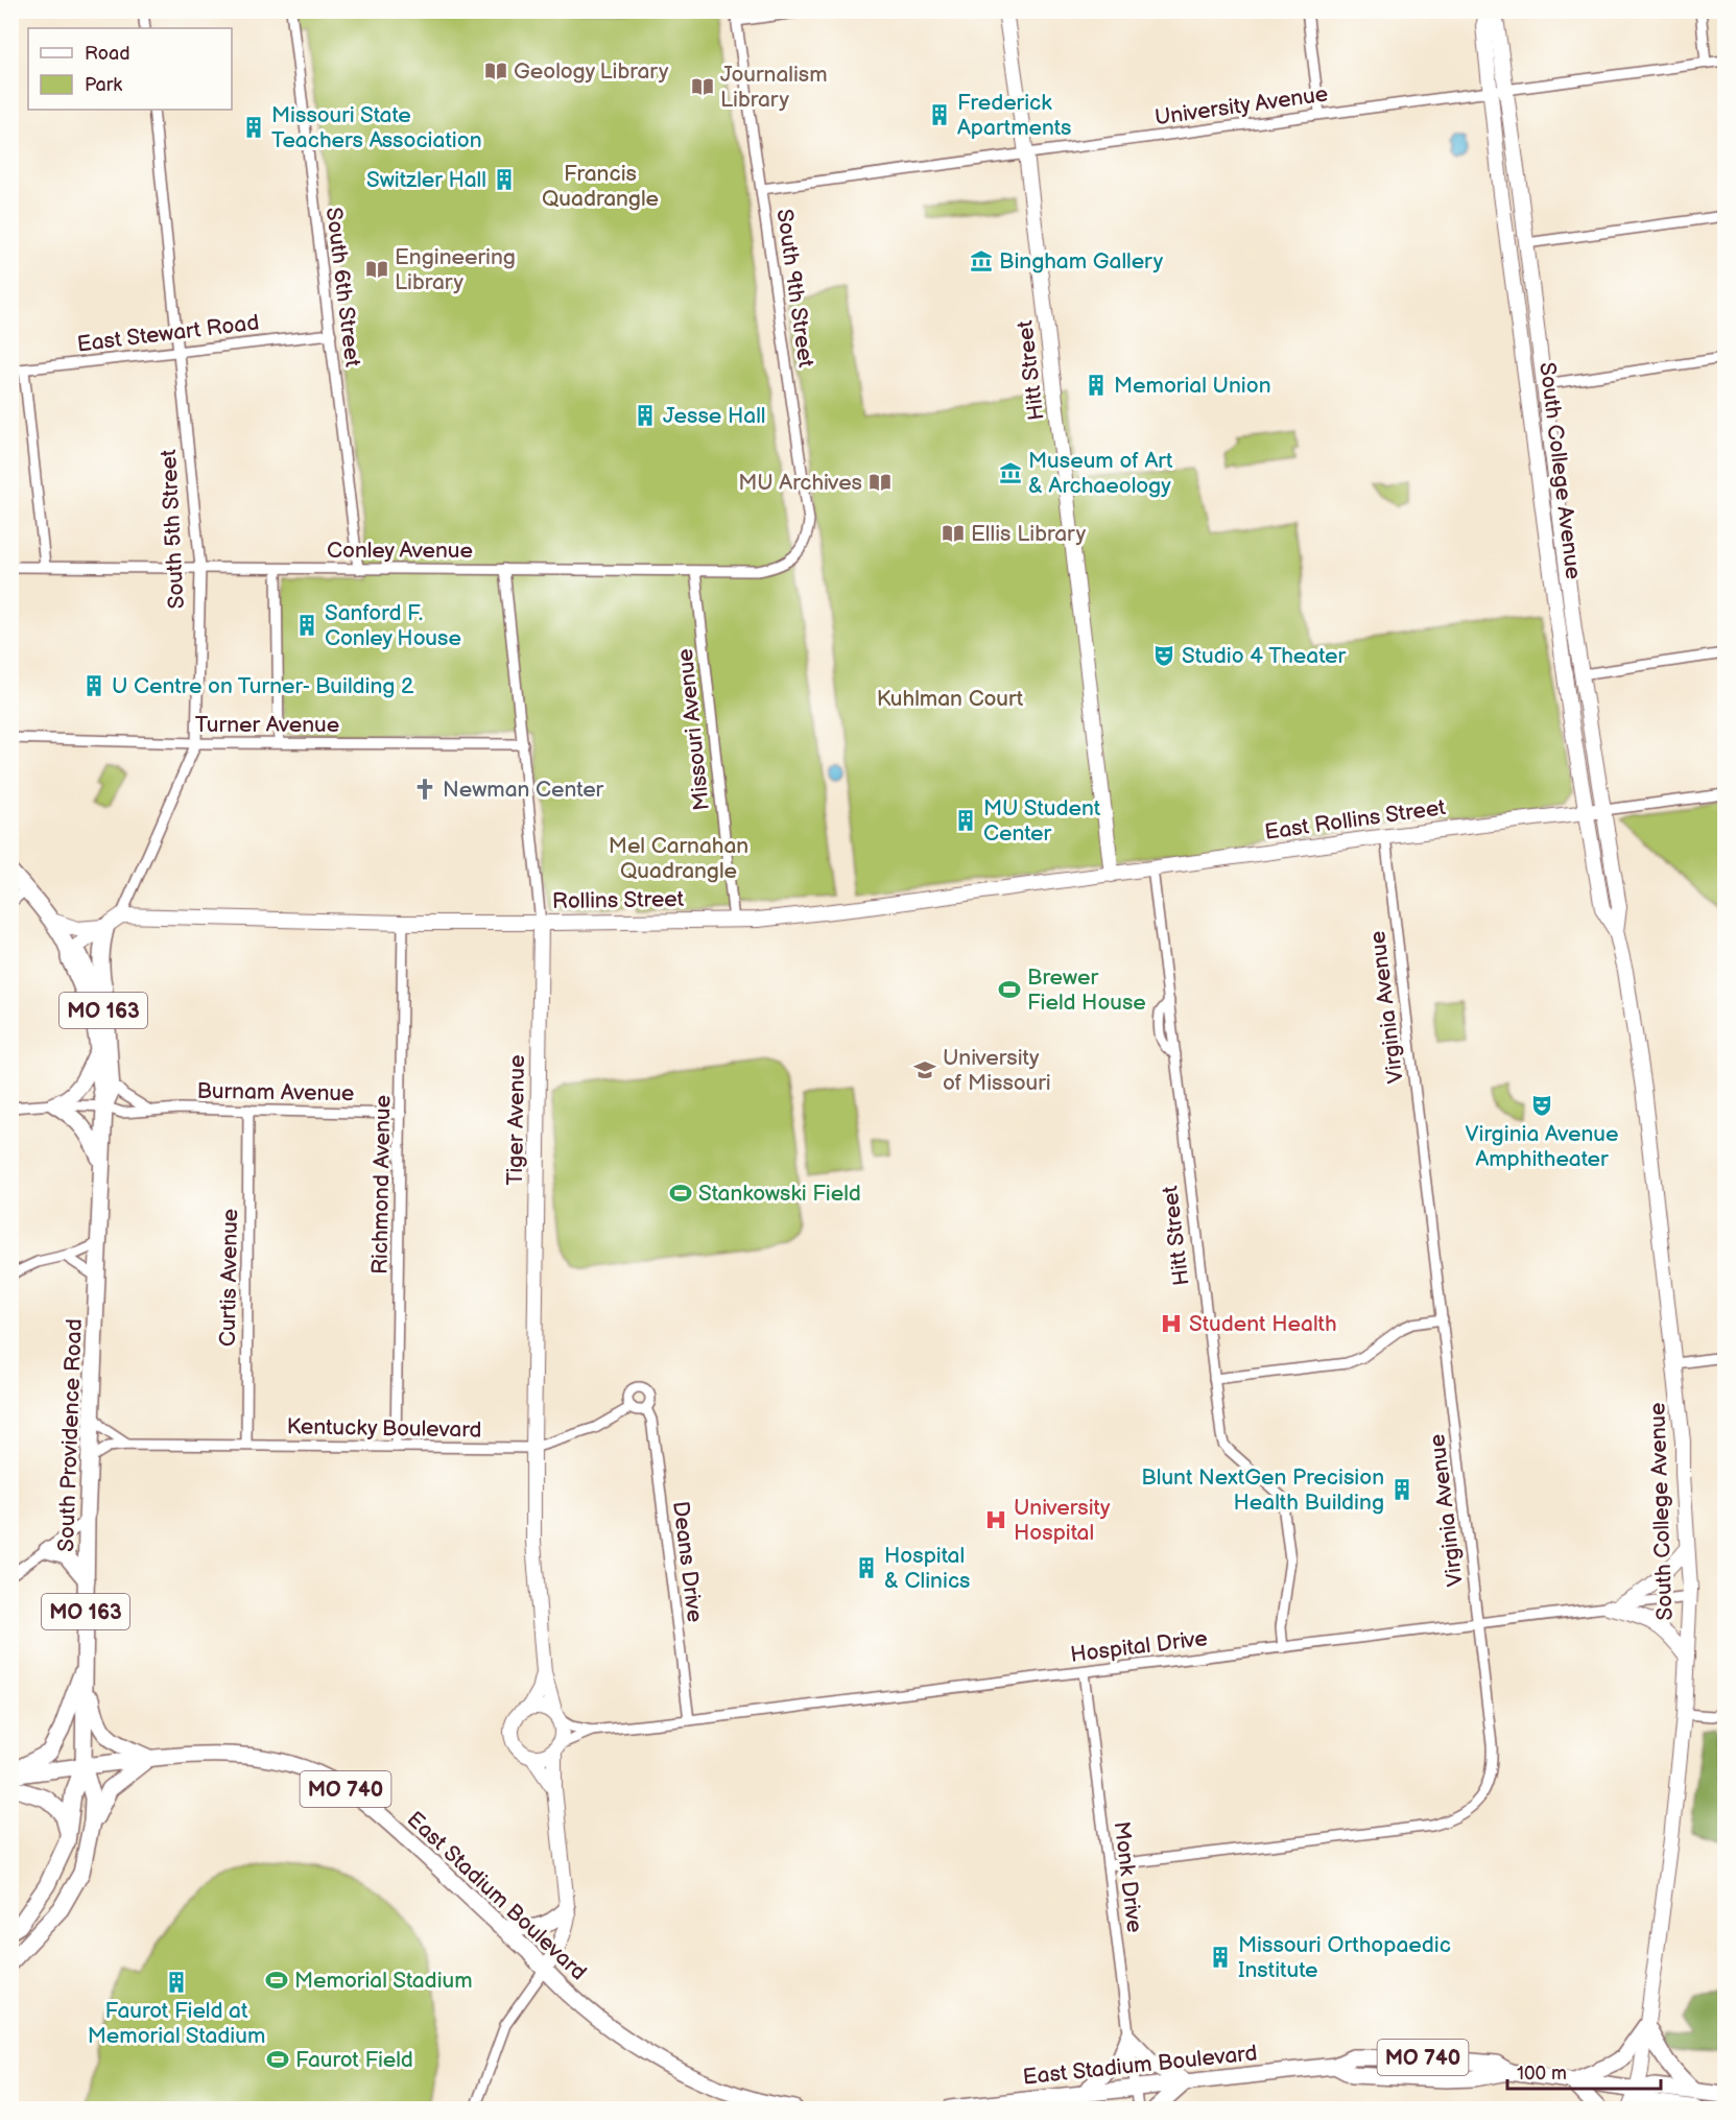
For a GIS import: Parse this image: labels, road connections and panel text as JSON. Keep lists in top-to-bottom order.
{
  "streets": {
    "main road": [
      "MO 163",
      "South Providence Road",
      "MO 740",
      "East Stadium Boulevard"
    ],
    "street": [
      "University Avenue",
      "South 6th Street",
      "South 9th Street",
      "East Stewart Road",
      "Hitt Street",
      "South College Avenue",
      "South 5th Street",
      "Conley Avenue",
      "Turner Avenue",
      "Missouri Avenue",
      "East Rollins Street",
      "Rollins Street",
      "Virginia Avenue",
      "Burnam Avenue",
      "Tiger Avenue",
      "Richmond Avenue",
      "Curtis Avenue",
      "Kentucky Boulevard",
      "Deans Drive",
      "Hospital Drive",
      "Monk Drive"
    ]
  },
  "crossings": [
    ["University Avenue", "South 9th Street"],
    ["University Avenue", "Hitt Street"],
    ["University Avenue", "South College Avenue"],
    ["South 6th Street", "East Stewart Road"],
    ["South 6th Street", "Conley Avenue"],
    ["South 9th Street", "Conley Avenue"],
    ["East Stewart Road", "South 5th Street"],
    ["Hitt Street", "East Rollins Street"],
    ["Hitt Street", "Rollins Street"],
    ["Hitt Street", "Hospital Drive"],
    ["South College Avenue", "East Rollins Street"],
    ["South College Avenue", "Hospital Drive"],
    ["South College Avenue", "East Stadium Boulevard"],
    ["South 5th Street", "Conley Avenue"],
    ["South 5th Street", "Turner Avenue"],
    ["South 5th Street", "Rollins Street"],
    ["Conley Avenue", "Missouri Avenue"],
    ["Conley Avenue", "Tiger Avenue"],
    ["Turner Avenue", "Tiger Avenue"],
    ["Missouri Avenue", "Rollins Street"],
    ["East Rollins Street", "Rollins Street"],
    ["East Rollins Street", "Virginia Avenue"],
    ["Rollins Street", "Tiger Avenue"],
    ["Rollins Street", "Richmond Avenue"],
    ["Virginia Avenue", "Hospital Drive"],
    ["Virginia Avenue", "Monk Drive"],
    ["Burnam Avenue", "Richmond Avenue"],
    ["Burnam Avenue", "Curtis Avenue"],
    ["Burnam Avenue", "South Providence Road"],
    ["Tiger Avenue", "Kentucky Boulevard"],
    ["Tiger Avenue", "Hospital Drive"],
    ["Richmond Avenue", "Kentucky Boulevard"],
    ["Curtis Avenue", "Kentucky Boulevard"],
    ["Kentucky Boulevard", "South Providence Road"],
    ["Kentucky Boulevard", "Deans Drive"],
    ["South Providence Road", "East Stadium Boulevard"],
    ["Deans Drive", "Hospital Drive"],
    ["Hospital Drive", "Monk Drive"],
    ["Monk Drive", "East Stadium Boulevard"]
  ],
  "parks": ["Francis Quadrangle", "Kuhlman Court", "Mel Carnahan Quadrangle"],
  "places": {
    "library": [
      "Geology Library",
      "Journalism Library",
      "Engineering Library",
      "MU Archives",
      "Ellis Library"
    ],
    "building": [
      "Frederick Apartments",
      "Missouri State Teachers Association",
      "Switzler Hall",
      "Memorial Union",
      "Jesse Hall",
      "Sanford F. Conley House",
      "U Centre on Turner- Building 2",
      "MU Student Center",
      "Blunt NextGen Precision Health Building",
      "Hospital & Clinics",
      "Missouri Orthopaedic Institute",
      "Faurot Field at Memorial Stadium"
    ],
    "museum": ["Bingham Gallery", "Museum of Art & Archaeology"],
    "theatre": ["Studio 4 Theater", "Virginia Avenue Amphitheater"],
    "church": ["Newman Center"],
    "sports": [
      "Brewer Field House",
      "Stankowski Field",
      "Memorial Stadium",
      "Faurot Field"
    ],
    "school or university": ["University of Missouri"],
    "hospital": ["Student Health", "University Hospital"]
  },
  "legend": ["Road", "Park"],
  "scale_bar": "100 m"
}
